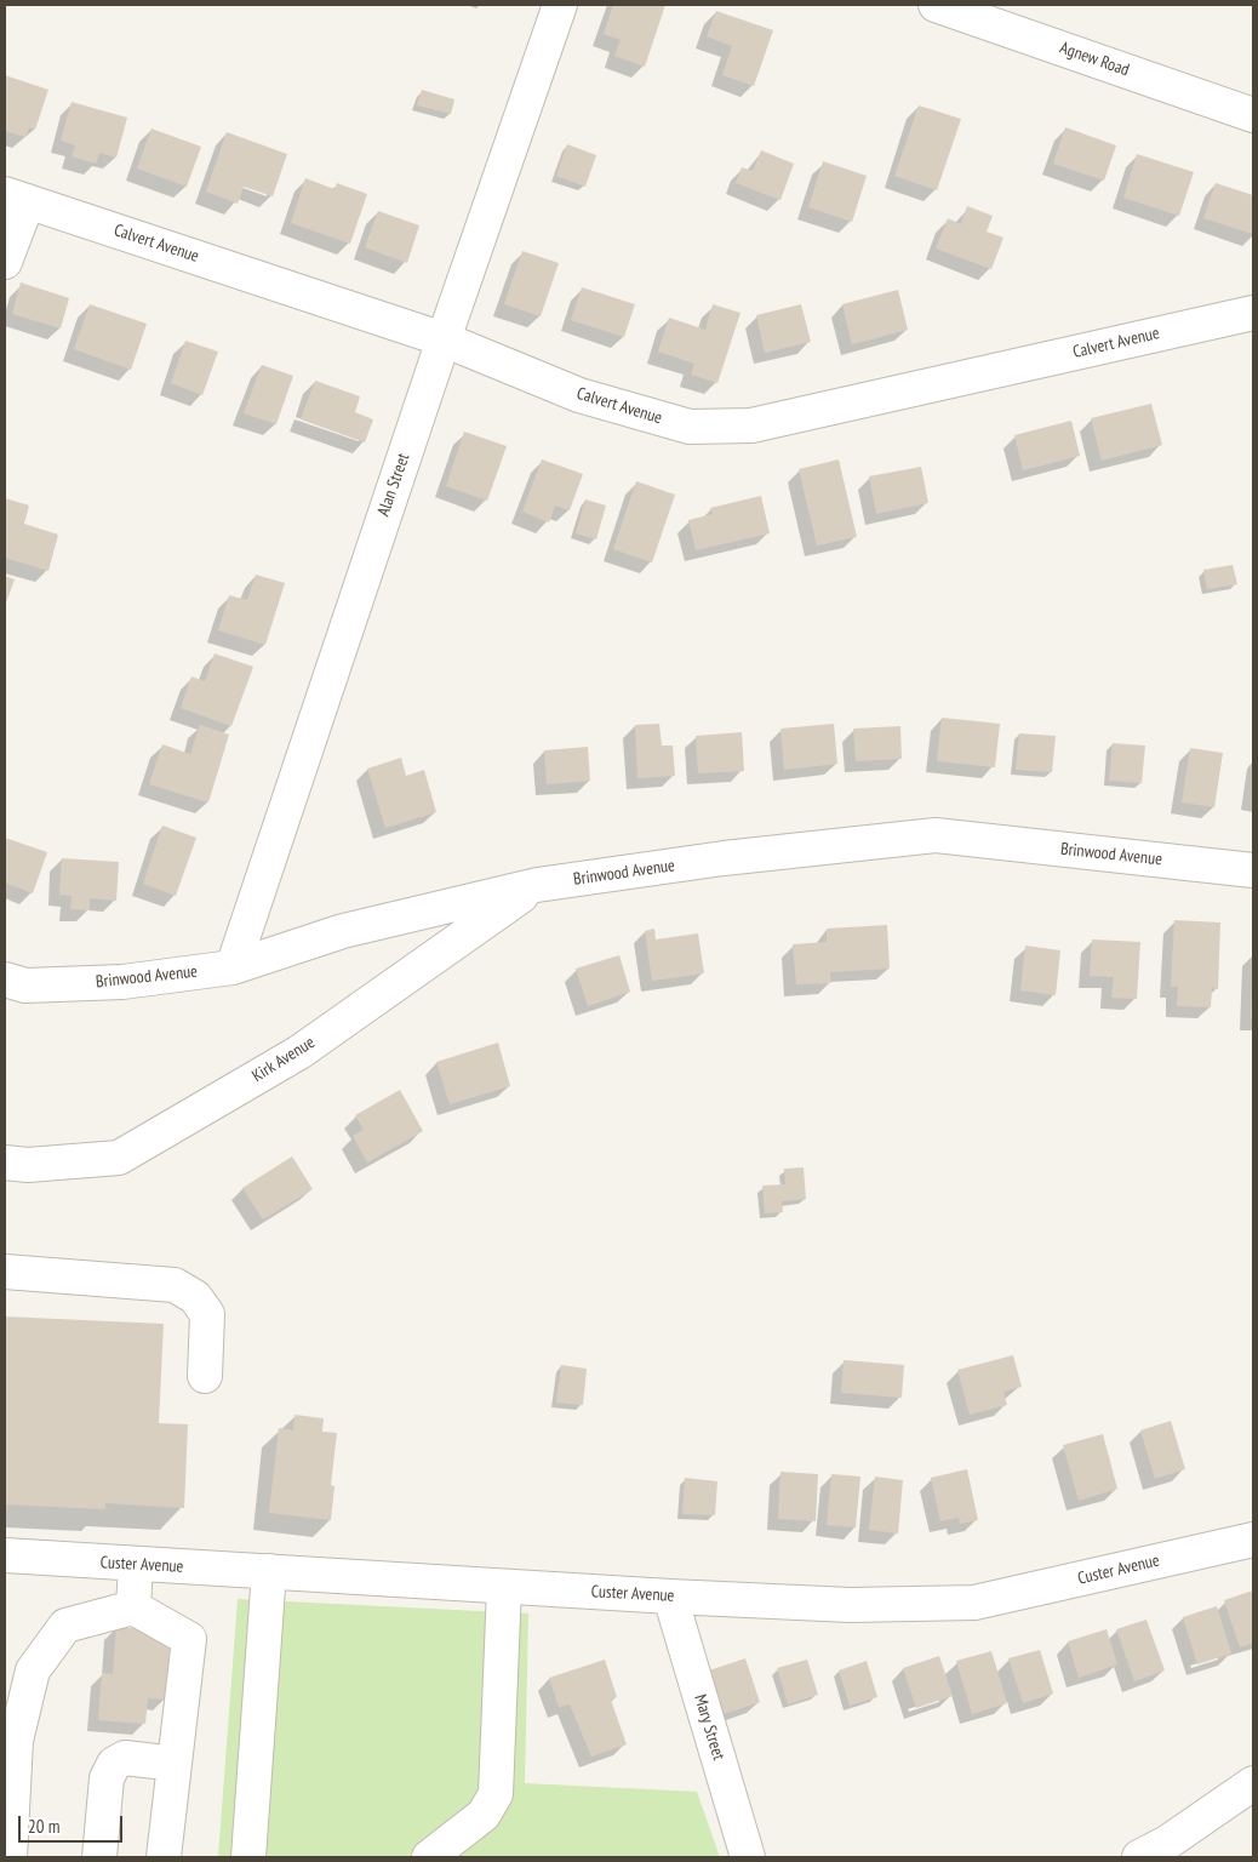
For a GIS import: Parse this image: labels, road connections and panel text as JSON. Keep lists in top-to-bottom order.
{
  "streets": {
    "street": [
      "Agnew Road",
      "Calvert Avenue",
      "Alan Street",
      "Brinwood Avenue",
      "Kirk Avenue",
      "Custer Avenue",
      "Mary Street"
    ]
  },
  "crossings": [
    ["Calvert Avenue", "Alan Street"],
    ["Alan Street", "Brinwood Avenue"],
    ["Brinwood Avenue", "Kirk Avenue"],
    ["Custer Avenue", "Mary Street"]
  ],
  "scale_bar": "20 m"
}
